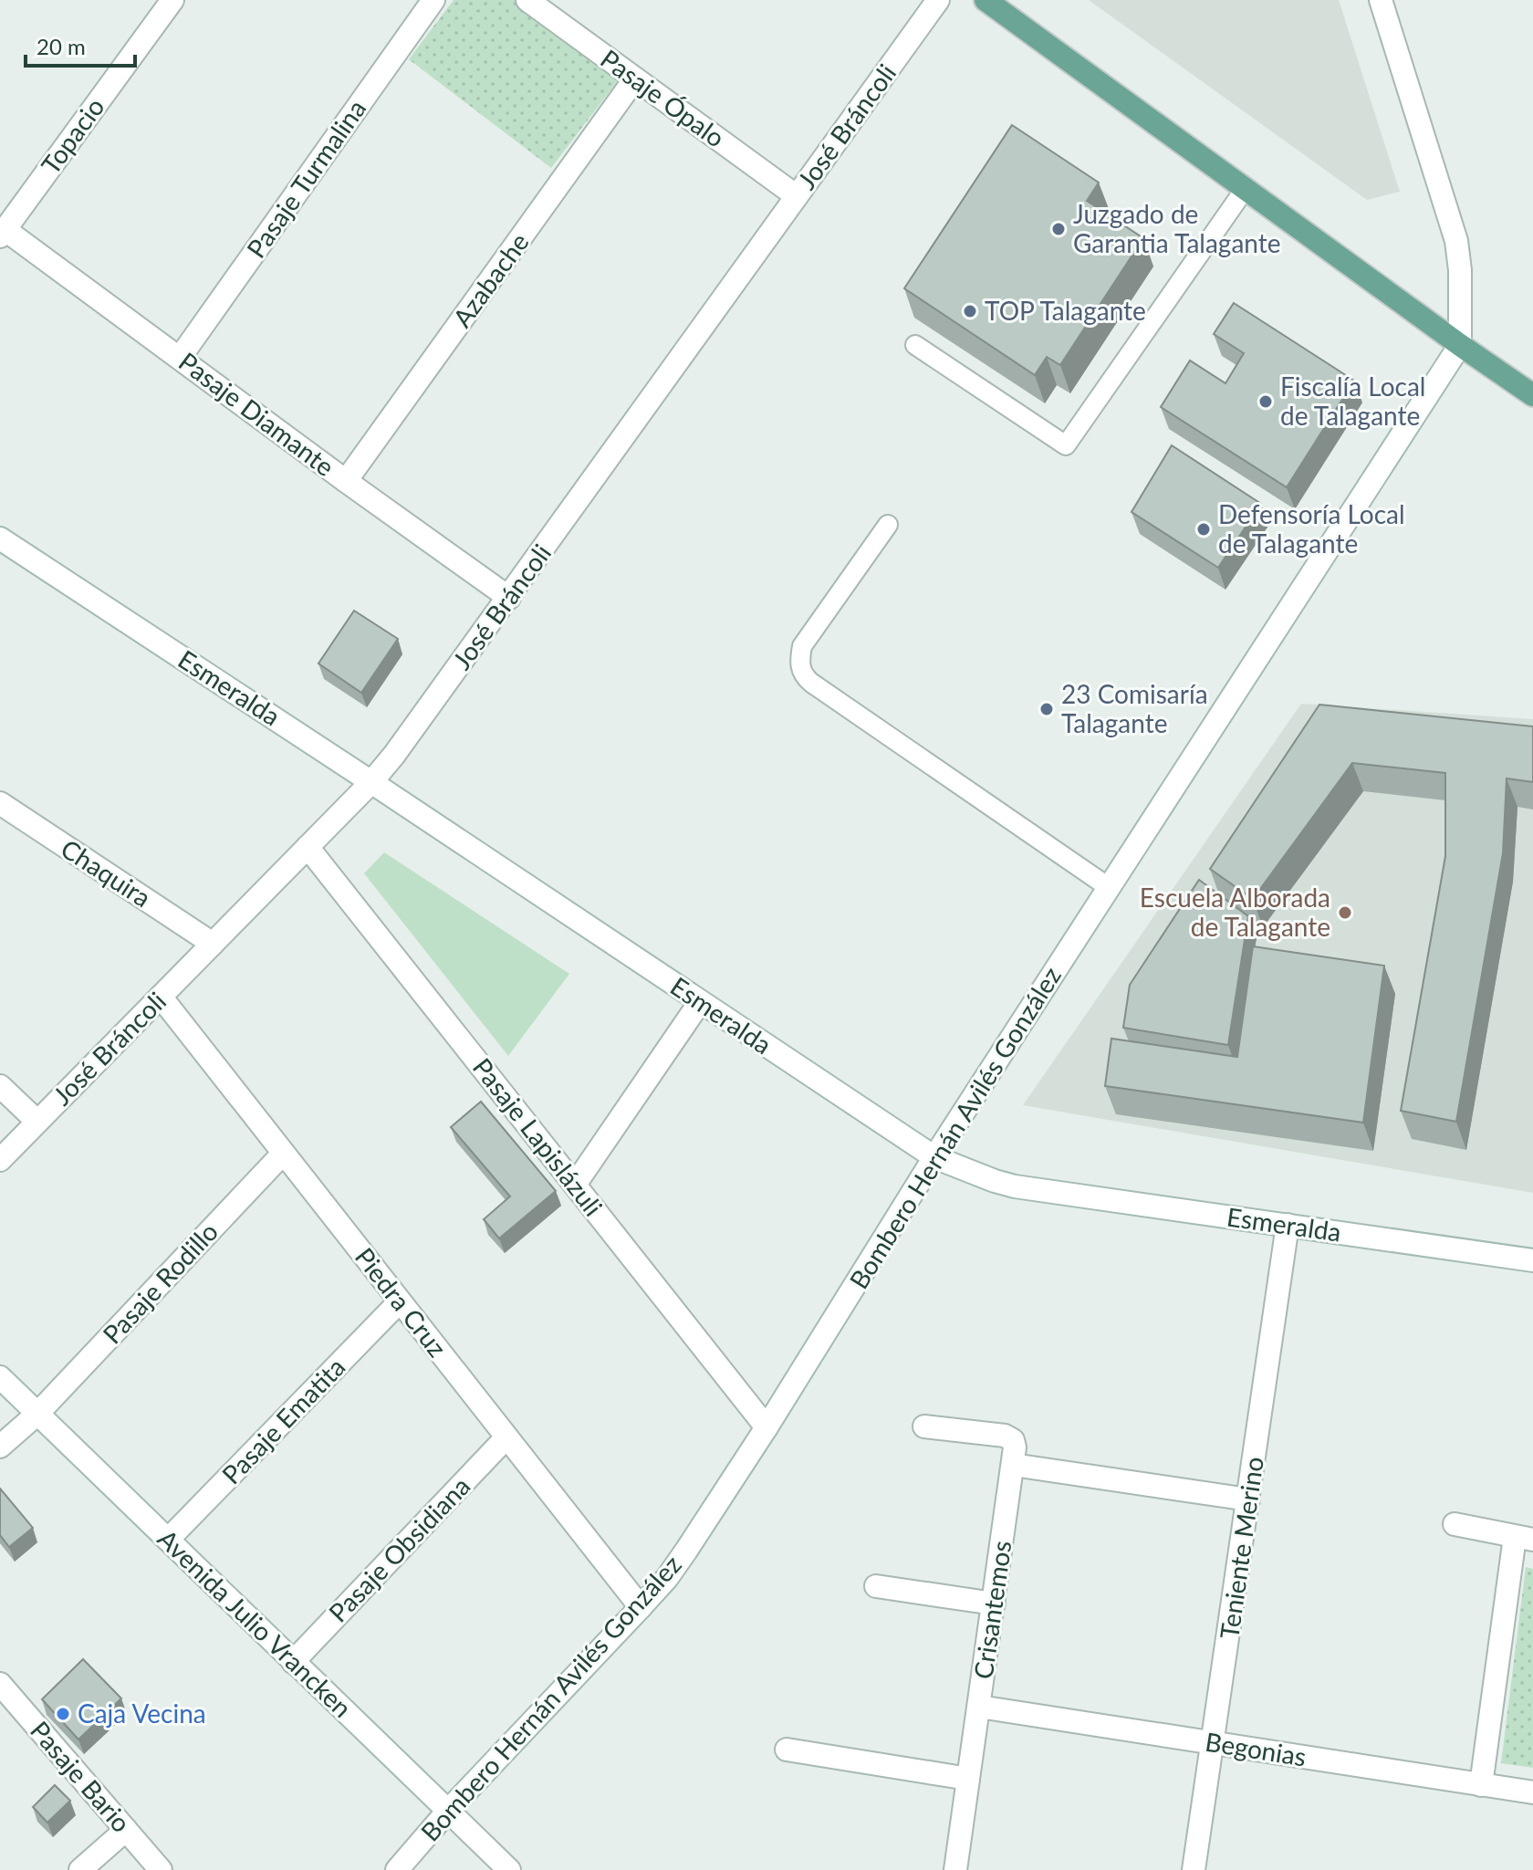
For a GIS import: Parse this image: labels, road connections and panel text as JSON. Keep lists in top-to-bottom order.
{
  "streets": {
    "street": [
      "Pasaje Ópalo",
      "José Bráncoli",
      "Topacio",
      "Pasaje Turmalina",
      "Azabache",
      "Pasaje Diamante",
      "Esmeralda",
      "Chaquira",
      "Bombero Hernán Avilés González",
      "Pasaje Lapislázuli",
      "Pasaje Rodillo",
      "Piedra Cruz",
      "Pasaje Ematita",
      "Teniente Merino",
      "Pasaje Obsidiana",
      "Crisantemos",
      "Avenida Julio Vrancken",
      "Begonias",
      "Pasaje Bario"
    ]
  },
  "crossings": [
    ["Pasaje Ópalo", "José Bráncoli"],
    ["Pasaje Ópalo", "Azabache"],
    ["José Bráncoli", "Pasaje Diamante"],
    ["José Bráncoli", "Esmeralda"],
    ["José Bráncoli", "Chaquira"],
    ["José Bráncoli", "Pasaje Lapislázuli"],
    ["José Bráncoli", "Piedra Cruz"],
    ["Topacio", "Pasaje Diamante"],
    ["Pasaje Turmalina", "Pasaje Diamante"],
    ["Azabache", "Pasaje Diamante"],
    ["Esmeralda", "Bombero Hernán Avilés González"],
    ["Esmeralda", "Teniente Merino"],
    ["Bombero Hernán Avilés González", "Pasaje Lapislázuli"],
    ["Bombero Hernán Avilés González", "Piedra Cruz"],
    ["Bombero Hernán Avilés González", "Avenida Julio Vrancken"],
    ["Pasaje Rodillo", "Piedra Cruz"],
    ["Pasaje Rodillo", "Avenida Julio Vrancken"],
    ["Piedra Cruz", "Pasaje Ematita"],
    ["Piedra Cruz", "Pasaje Obsidiana"],
    ["Pasaje Ematita", "Avenida Julio Vrancken"],
    ["Teniente Merino", "Begonias"],
    ["Pasaje Obsidiana", "Avenida Julio Vrancken"],
    ["Crisantemos", "Begonias"]
  ],
  "places": [
    "Juzgado de Garantia Talagante",
    "TOP Talagante",
    "Fiscalía Local de Talagante",
    "Defensoría Local de Talagante",
    "23 Comisaría Talagante",
    "Escuela Alborada de Talagante",
    "Caja Vecina"
  ],
  "scale_bar": "20 m"
}
